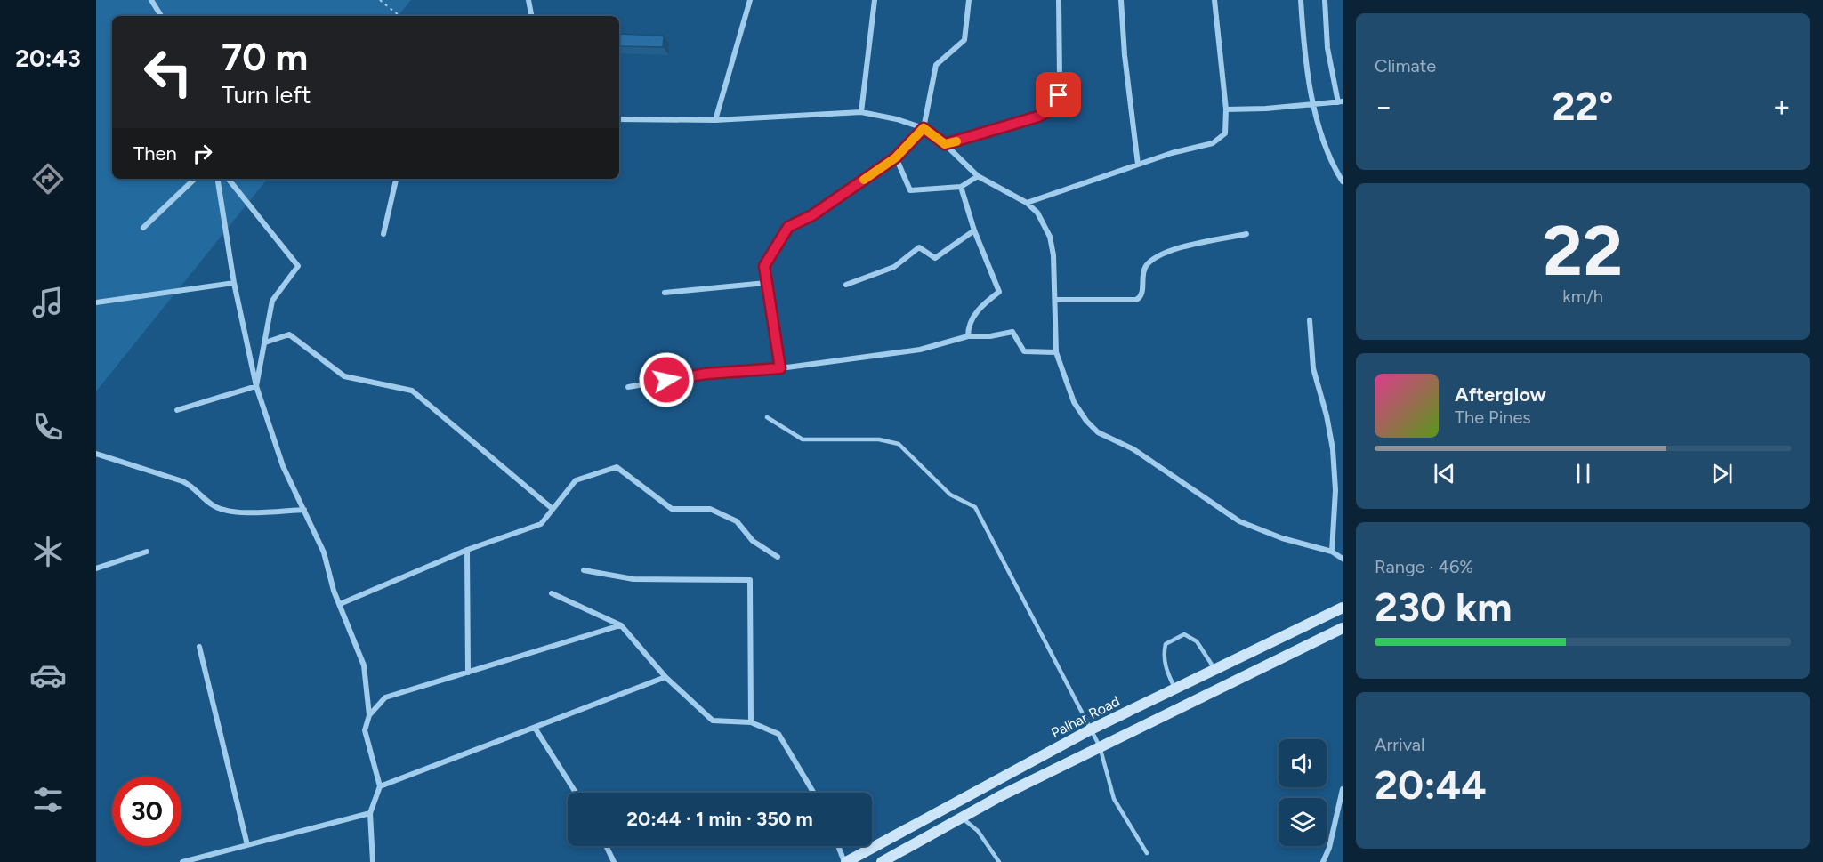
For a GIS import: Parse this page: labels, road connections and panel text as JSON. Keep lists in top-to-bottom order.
{
  "streets": {
    "main road": ["Palhar Road"]
  },
  "page": {
    "tabs": "20:43",
    "tile": [
      "Climate",
      ["22", "km/h"],
      ["Range · 46%", "230 km"],
      ["Arrival", "20:44"]
    ],
    "turn": ["70 m", "Turn left"],
    "heat": ["−", "22°", "+"],
    "then": "Then",
    "song": ["Afterglow", "The Pines"],
    "limit": "30",
    "trip": "20:44 · 1 min · 350 m"
  }
}
